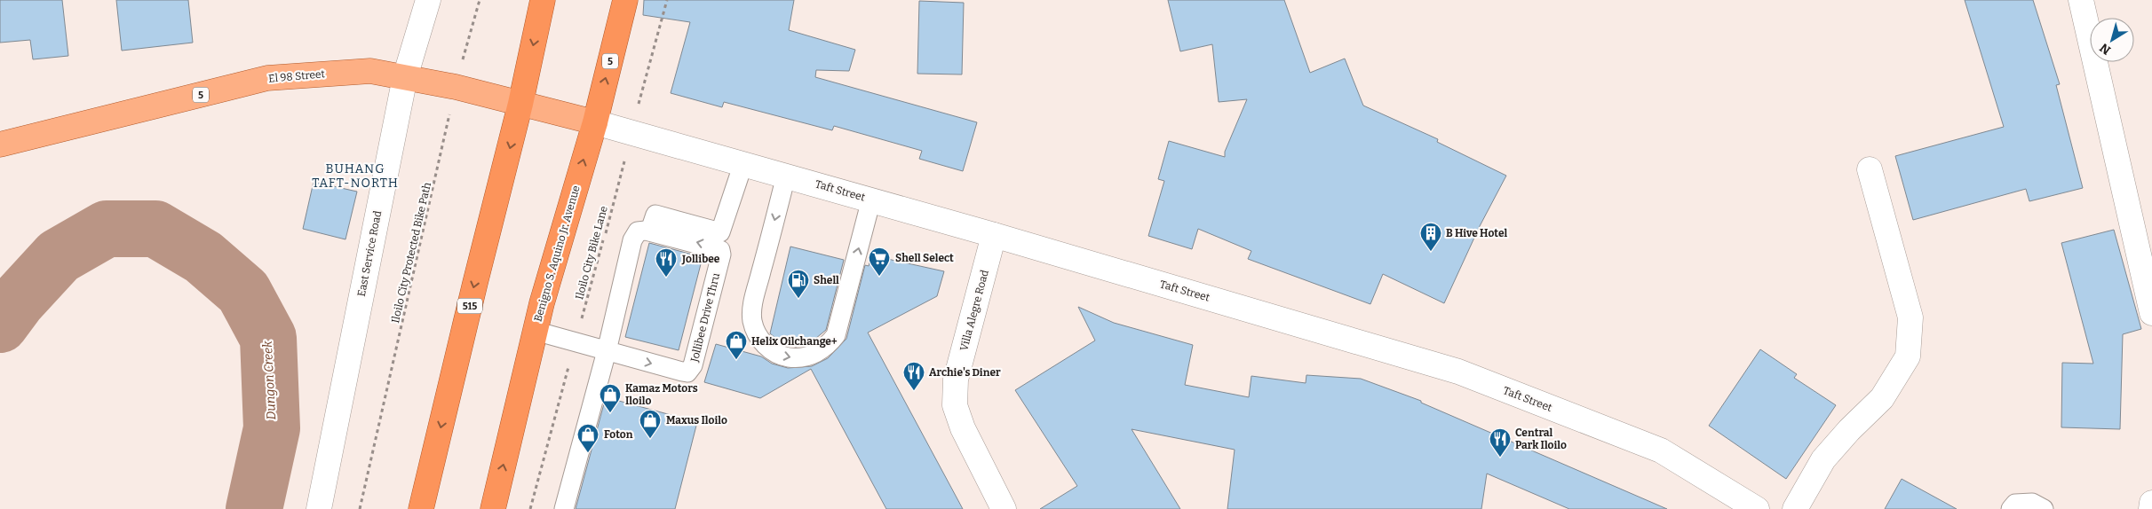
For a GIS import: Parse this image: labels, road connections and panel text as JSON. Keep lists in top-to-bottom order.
{
  "streets": {
    "highway": ["5", "Benigno S. Aquino Jr. Avenue", "515"],
    "main road": ["El 98 Street"],
    "street": ["Taft Street", "East Service Road", "Villa Alegre Road"],
    "lane": ["Jollibee Drive Thru"],
    "path": ["Iloilo City Protected Bike Path", "Iloilo City Bike Lane"]
  },
  "crossings": [
    ["El 98 Street", "Taft Street"],
    ["El 98 Street", "Iloilo City Protected Bike Path"],
    ["El 98 Street", "East Service Road"],
    ["El 98 Street", "Benigno S. Aquino Jr. Avenue"],
    ["El 98 Street", "515"],
    ["Taft Street", "Iloilo City Bike Lane"],
    ["Taft Street", "Benigno S. Aquino Jr. Avenue"],
    ["Taft Street", "Villa Alegre Road"]
  ],
  "districts": ["BUHANG TAFT-NORTH"],
  "water": ["Dungon Creek"],
  "places": {
    "building": ["B Hive Hotel"],
    "supermarket": ["Shell Select"],
    "restaurant": ["Jollibee", "Archie's Diner", "Central Park Iloilo"],
    "fuel station": ["Shell"],
    "shop": [
      "Helix Oilchange+",
      "Kamaz Motors Iloilo",
      "Maxus Iloilo",
      "Foton"
    ]
  },
  "north": "bottom left"
}
